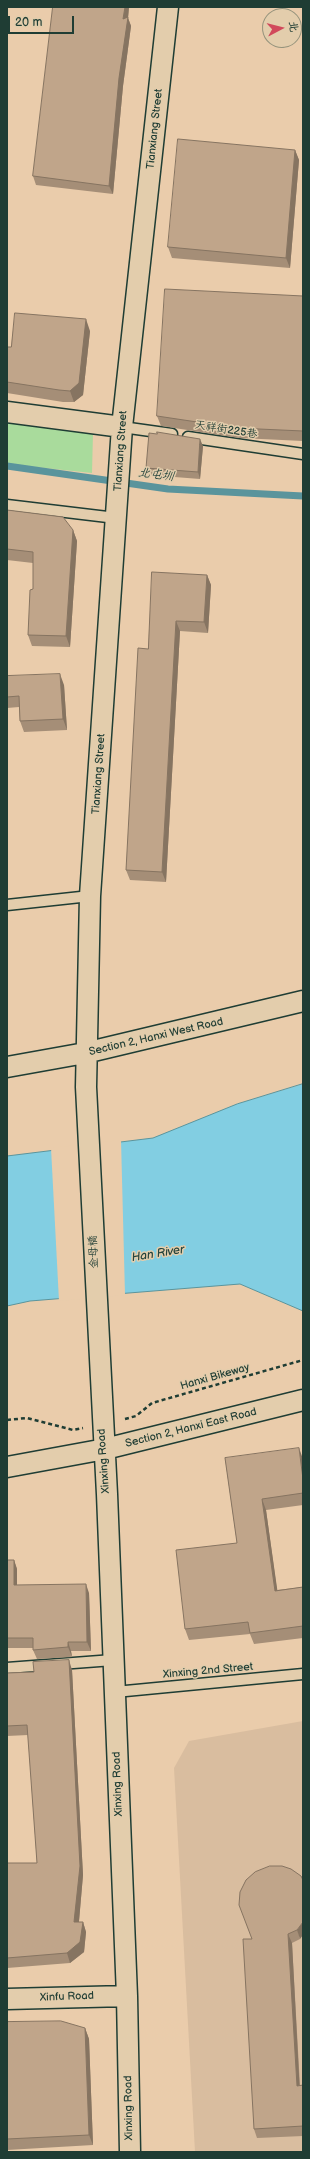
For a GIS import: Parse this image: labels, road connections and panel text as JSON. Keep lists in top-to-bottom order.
{
  "streets": {
    "street": [
      "Tianxiang Street",
      "Section 2, Hanxi West Road",
      "金母橋",
      "Section 2, Hanxi East Road",
      "Xinxing Road",
      "Xinfu Road"
    ],
    "lane": ["天祥街225巷", "Xinxing 2nd Street"],
    "path": ["Hanxi Bikeway"]
  },
  "crossings": [
    ["Tianxiang Street", "天祥街225巷"],
    ["Tianxiang Street", "Section 2, Hanxi West Road"],
    ["Tianxiang Street", "金母橋"],
    ["金母橋", "Xinxing Road"],
    ["Section 2, Hanxi East Road", "Xinxing Road"],
    ["Xinxing Road", "Xinxing 2nd Street"],
    ["Xinxing Road", "Xinfu Road"]
  ],
  "water": ["北屯圳", "Han River"],
  "scale_bar": "20 m",
  "north": "right"
}
